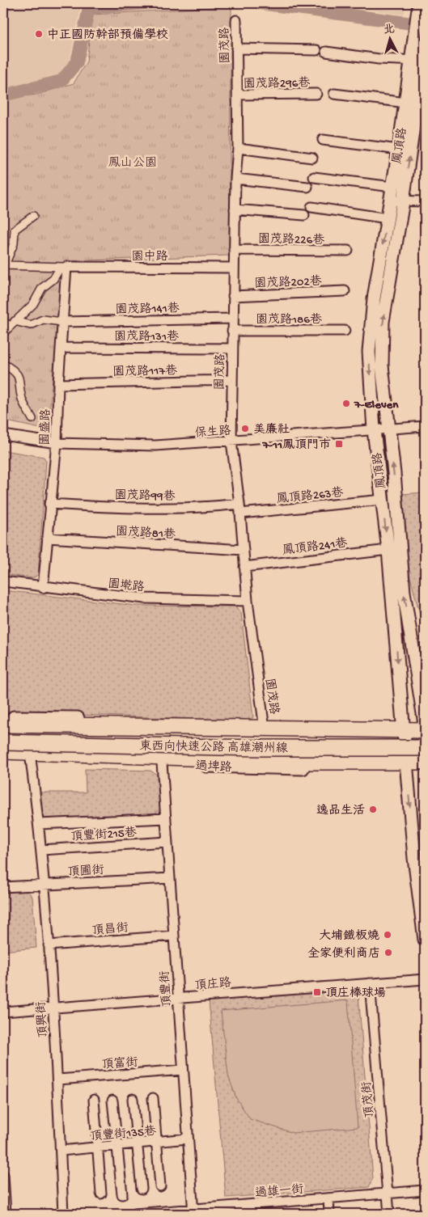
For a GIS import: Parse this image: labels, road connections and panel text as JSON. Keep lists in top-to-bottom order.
{
  "streets": {
    "highway": ["東西向快速公路 高雄潮州線"],
    "main road": ["鳳頂路", "過埤路"],
    "street": [
      "園茂路",
      "園茂路296巷",
      "園茂路226巷",
      "園中路",
      "園茂路202巷",
      "園茂路141巷",
      "園茂路186巷",
      "園茂路131巷",
      "園茂路117巷",
      "園盛路",
      "保生路",
      "園茂路99巷",
      "鳳頂路263巷",
      "園茂路81巷",
      "鳳頂路241巷",
      "園墘路",
      "頂豐街215巷",
      "頂圃街",
      "頂昌街",
      "頂庄路",
      "頂豐街",
      "頂興街",
      "頂富街",
      "頂茂街",
      "頂豐街135巷",
      "過雄一街"
    ]
  },
  "crossings": [
    ["園茂路", "園茂路296巷"],
    ["園茂路", "園茂路226巷"],
    ["園茂路", "園中路"],
    ["園茂路", "園茂路202巷"],
    ["園茂路", "園茂路141巷"],
    ["園茂路", "園茂路186巷"],
    ["園茂路", "園茂路131巷"],
    ["園茂路", "園茂路117巷"],
    ["園茂路", "保生路"],
    ["園茂路", "園茂路99巷"],
    ["園茂路", "鳳頂路263巷"],
    ["園茂路", "園茂路81巷"],
    ["園茂路", "鳳頂路241巷"],
    ["園茂路", "園墘路"],
    ["鳳頂路", "保生路"],
    ["鳳頂路", "鳳頂路263巷"],
    ["鳳頂路", "鳳頂路241巷"],
    ["鳳頂路", "過埤路"],
    ["園中路", "園盛路"],
    ["園茂路141巷", "園盛路"],
    ["園茂路131巷", "園盛路"],
    ["園茂路117巷", "園盛路"],
    ["園盛路", "保生路"],
    ["園盛路", "園茂路99巷"],
    ["園盛路", "園茂路81巷"],
    ["園盛路", "園墘路"],
    ["園茂路99巷", "鳳頂路263巷"],
    ["過埤路", "頂豐街"],
    ["過埤路", "頂興街"],
    ["頂豐街215巷", "頂豐街"],
    ["頂豐街215巷", "頂興街"],
    ["頂圃街", "頂豐街"],
    ["頂圃街", "頂興街"],
    ["頂昌街", "頂豐街"],
    ["頂昌街", "頂興街"],
    ["頂庄路", "頂豐街"],
    ["頂庄路", "頂興街"],
    ["頂庄路", "頂茂街"],
    ["頂豐街", "頂富街"],
    ["頂豐街", "頂豐街135巷"],
    ["頂豐街", "過雄一街"],
    ["頂興街", "頂富街"],
    ["頂興街", "頂豐街135巷"],
    ["頂茂街", "過雄一街"]
  ],
  "parks": ["鳳山公園"],
  "places": {
    "other": [
      "中正國防幹部預備學校",
      "7-Eleven",
      "美廉社",
      "逸品生活",
      "大埔鐵板燒",
      "全家便利商店"
    ],
    "transit": ["7-11鳳頂門市", "頂庄棒球場"]
  },
  "north": "top"
}
